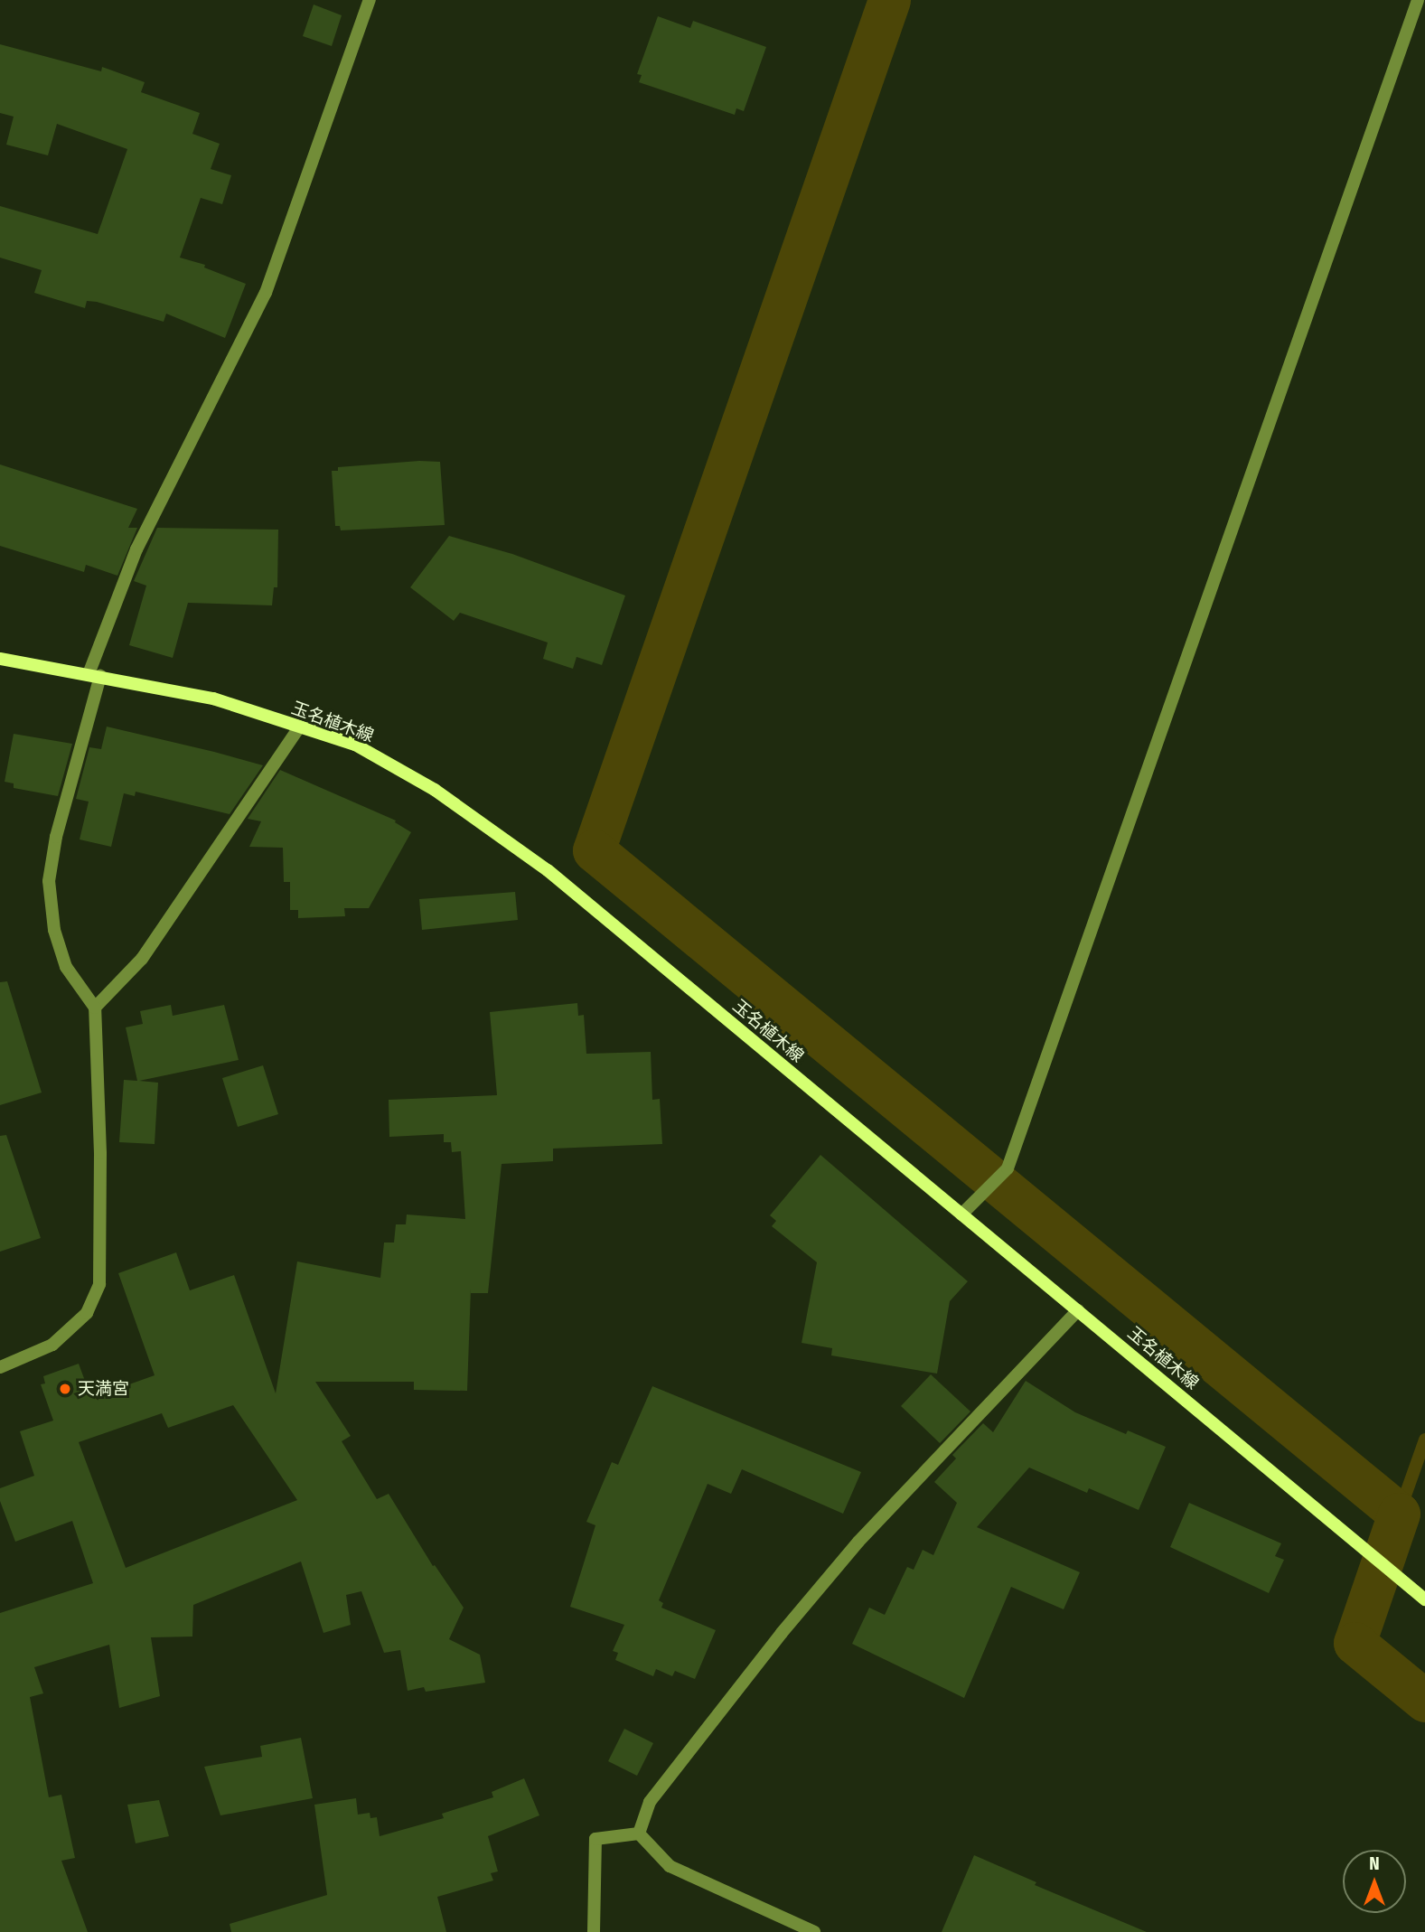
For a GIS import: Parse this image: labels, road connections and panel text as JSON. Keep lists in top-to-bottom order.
{
  "streets": {
    "main road": ["玉名植木線"]
  },
  "places": ["天満宮"],
  "north": "top"
}
